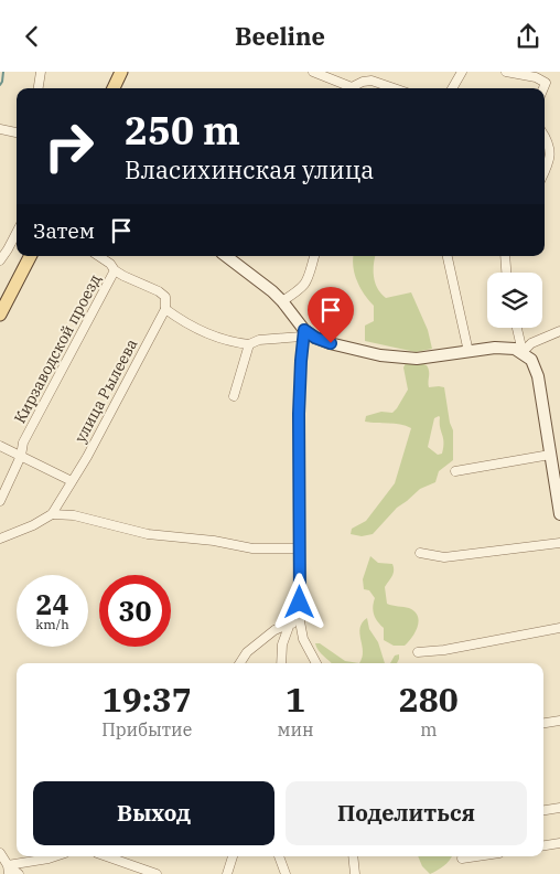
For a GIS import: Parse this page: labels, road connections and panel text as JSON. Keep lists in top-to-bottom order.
{
  "streets": {
    "street": ["Кирзаводской проезд", "улица Рылеева"]
  },
  "page": {
    "header": "Beeline",
    "turn": ["250 m", "Власихинская улица"],
    "then": "Затем",
    "speed": "24 km/h",
    "limit": "30",
    "eta": [
      "19:37",
      "Прибытие",
      "1",
      "мин",
      "280",
      "m"
    ],
    "buttons": ["Выход", "Поделиться"]
  }
}
